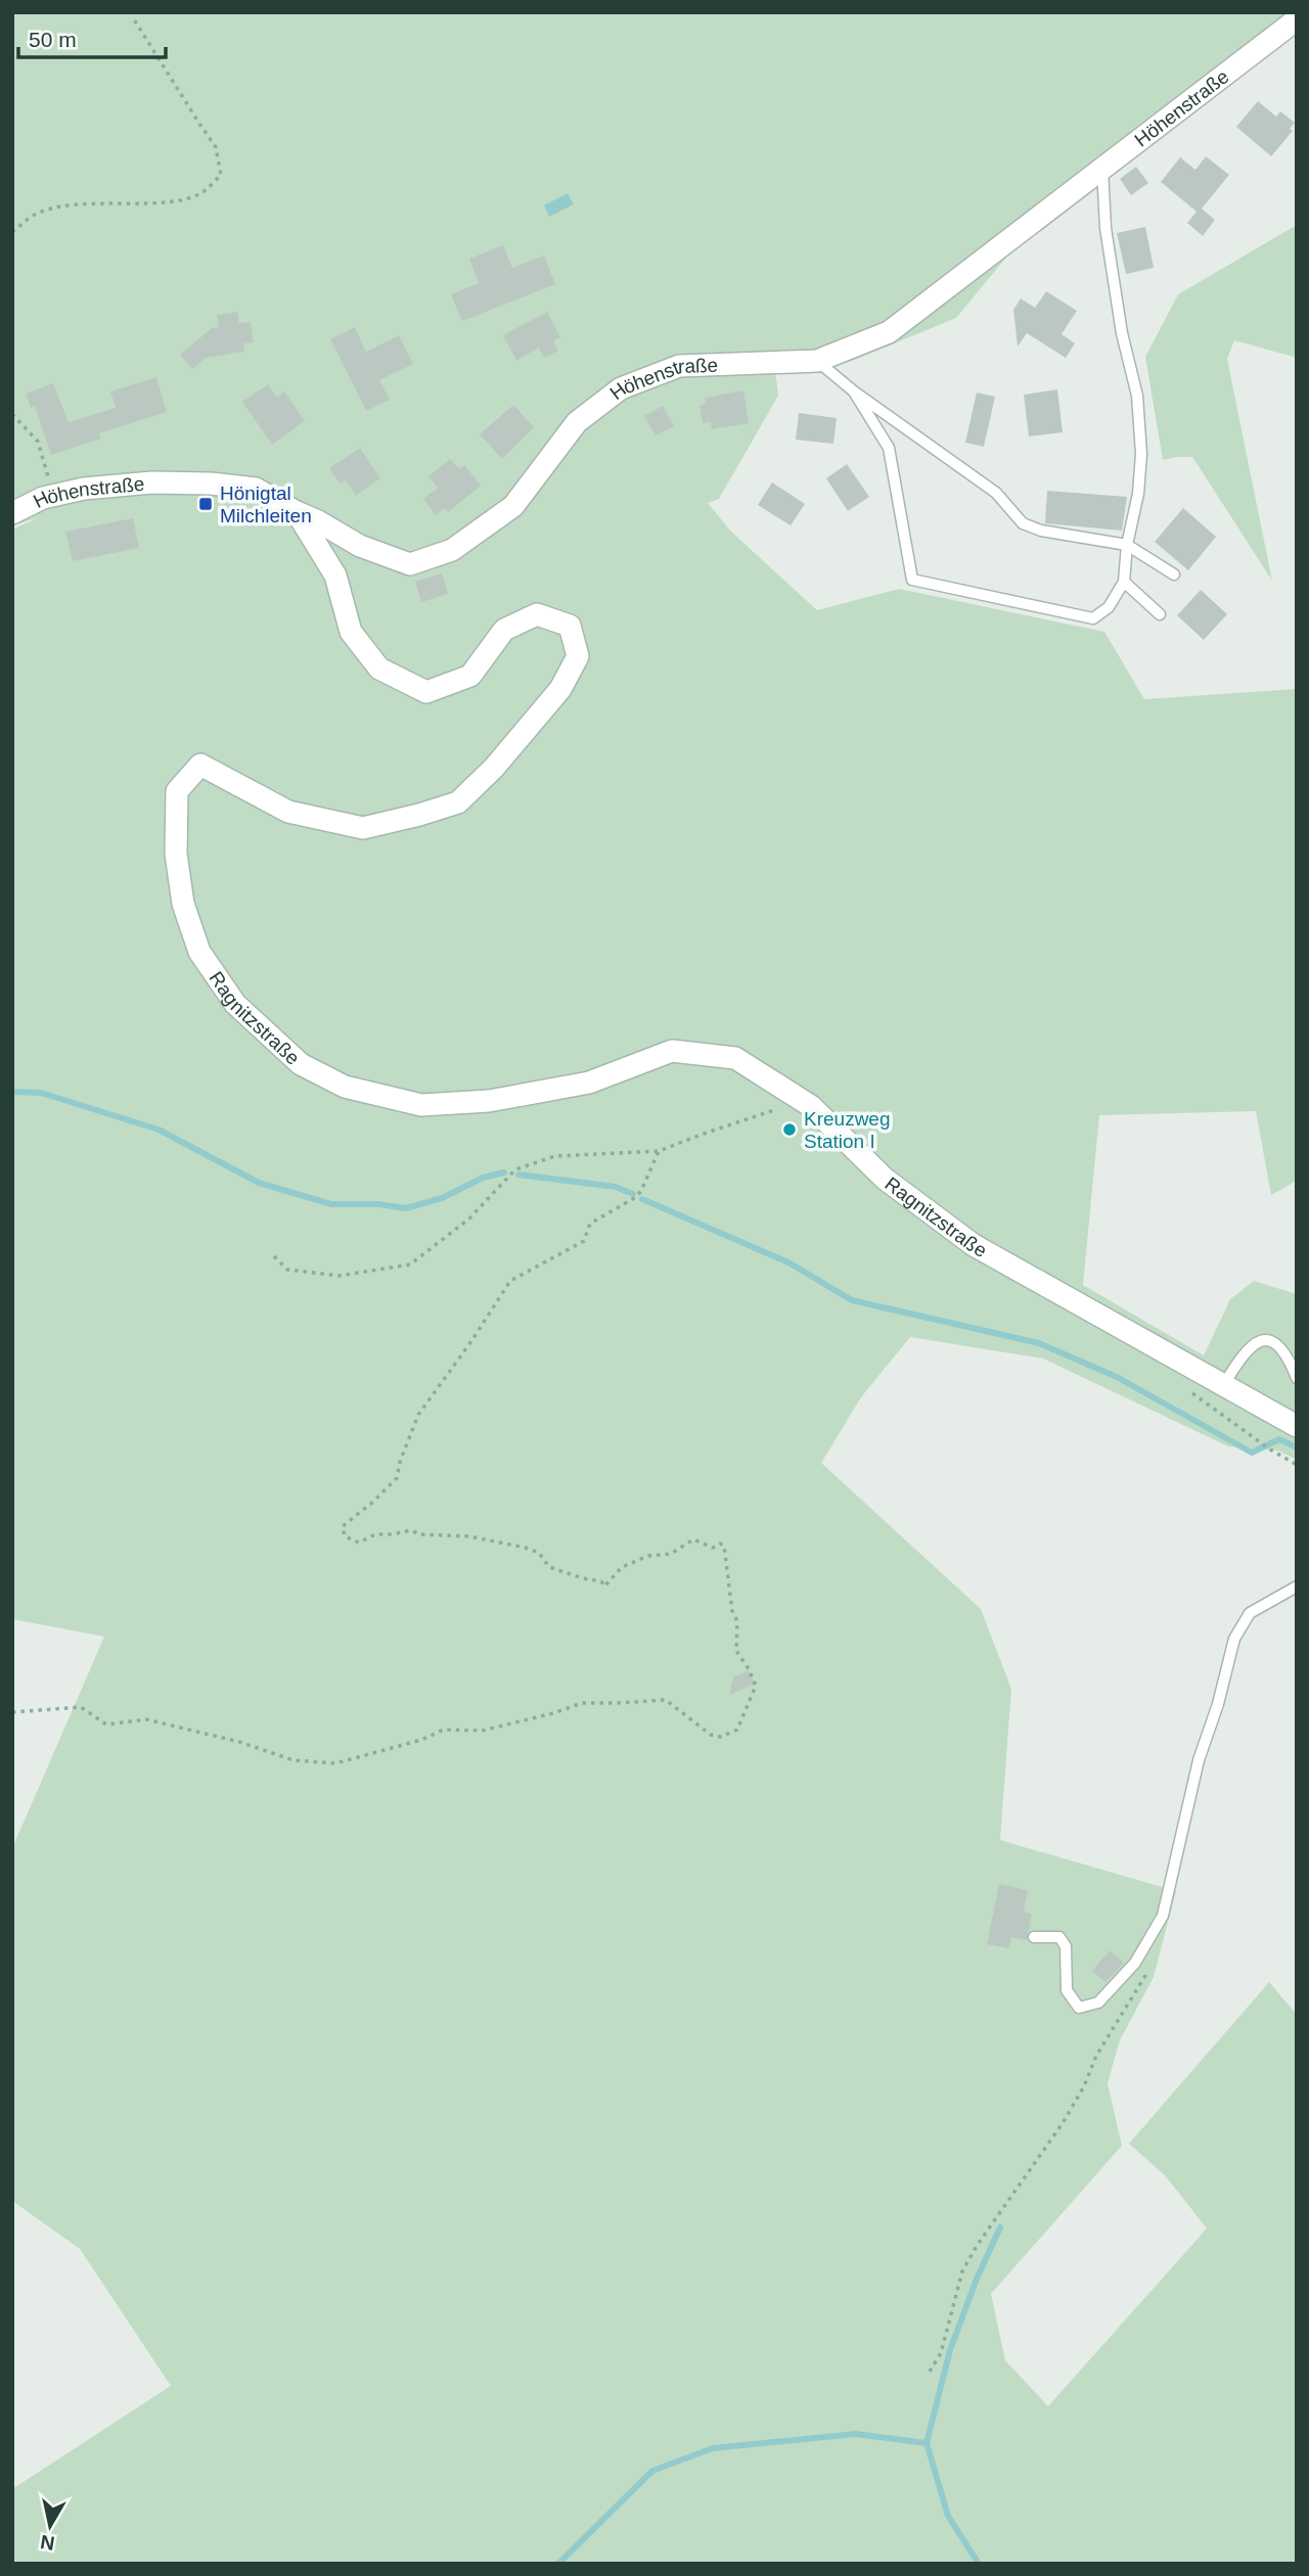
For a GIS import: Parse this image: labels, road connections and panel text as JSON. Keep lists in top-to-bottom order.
{
  "streets": {
    "main road": ["Höhenstraße", "Ragnitzstraße"]
  },
  "crossings": [
    ["Höhenstraße", "Ragnitzstraße"]
  ],
  "places": {
    "transit": ["Hönigtal Milchleiten"],
    "other": ["Kreuzweg Station I"]
  },
  "scale_bar": "50 m",
  "north": "bottom"
}
